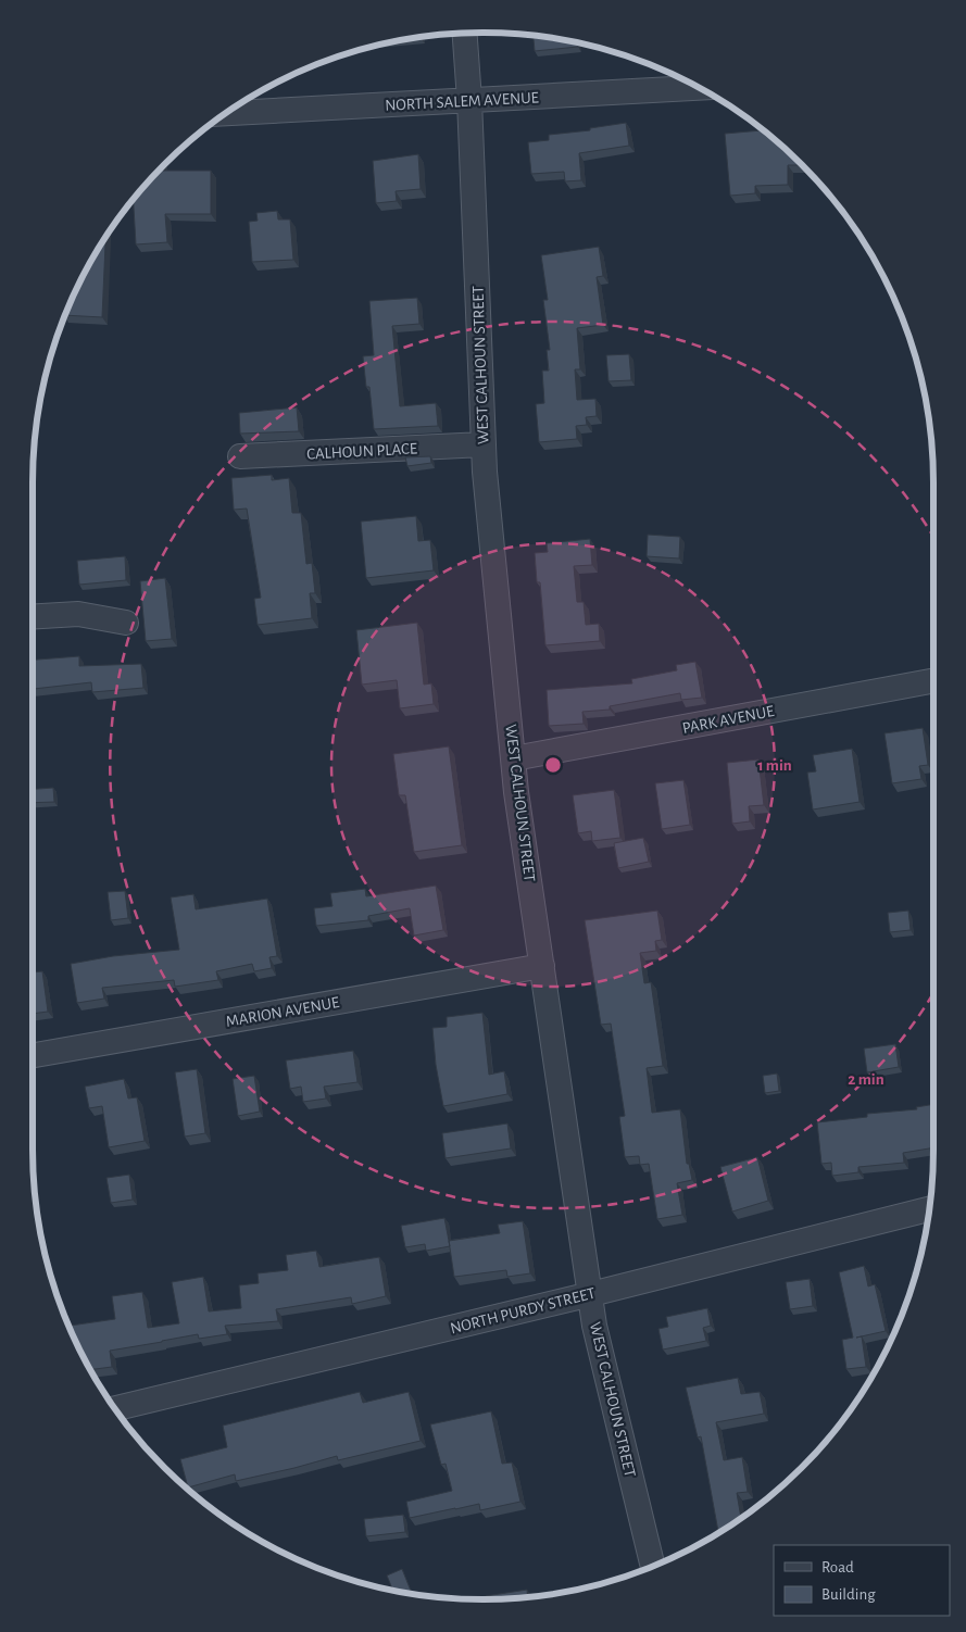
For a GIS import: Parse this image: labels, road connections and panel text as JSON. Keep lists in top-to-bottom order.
{
  "streets": {
    "street": [
      "NORTH SALEM AVENUE",
      "WEST CALHOUN STREET",
      "CALHOUN PLACE",
      "PARK AVENUE",
      "MARION AVENUE",
      "NORTH PURDY STREET"
    ]
  },
  "crossings": [
    ["NORTH SALEM AVENUE", "WEST CALHOUN STREET"],
    ["WEST CALHOUN STREET", "CALHOUN PLACE"],
    ["WEST CALHOUN STREET", "PARK AVENUE"],
    ["WEST CALHOUN STREET", "MARION AVENUE"],
    ["WEST CALHOUN STREET", "NORTH PURDY STREET"]
  ],
  "legend": ["Road", "Building"],
  "rings": ["1 min", "2 min"]
}
